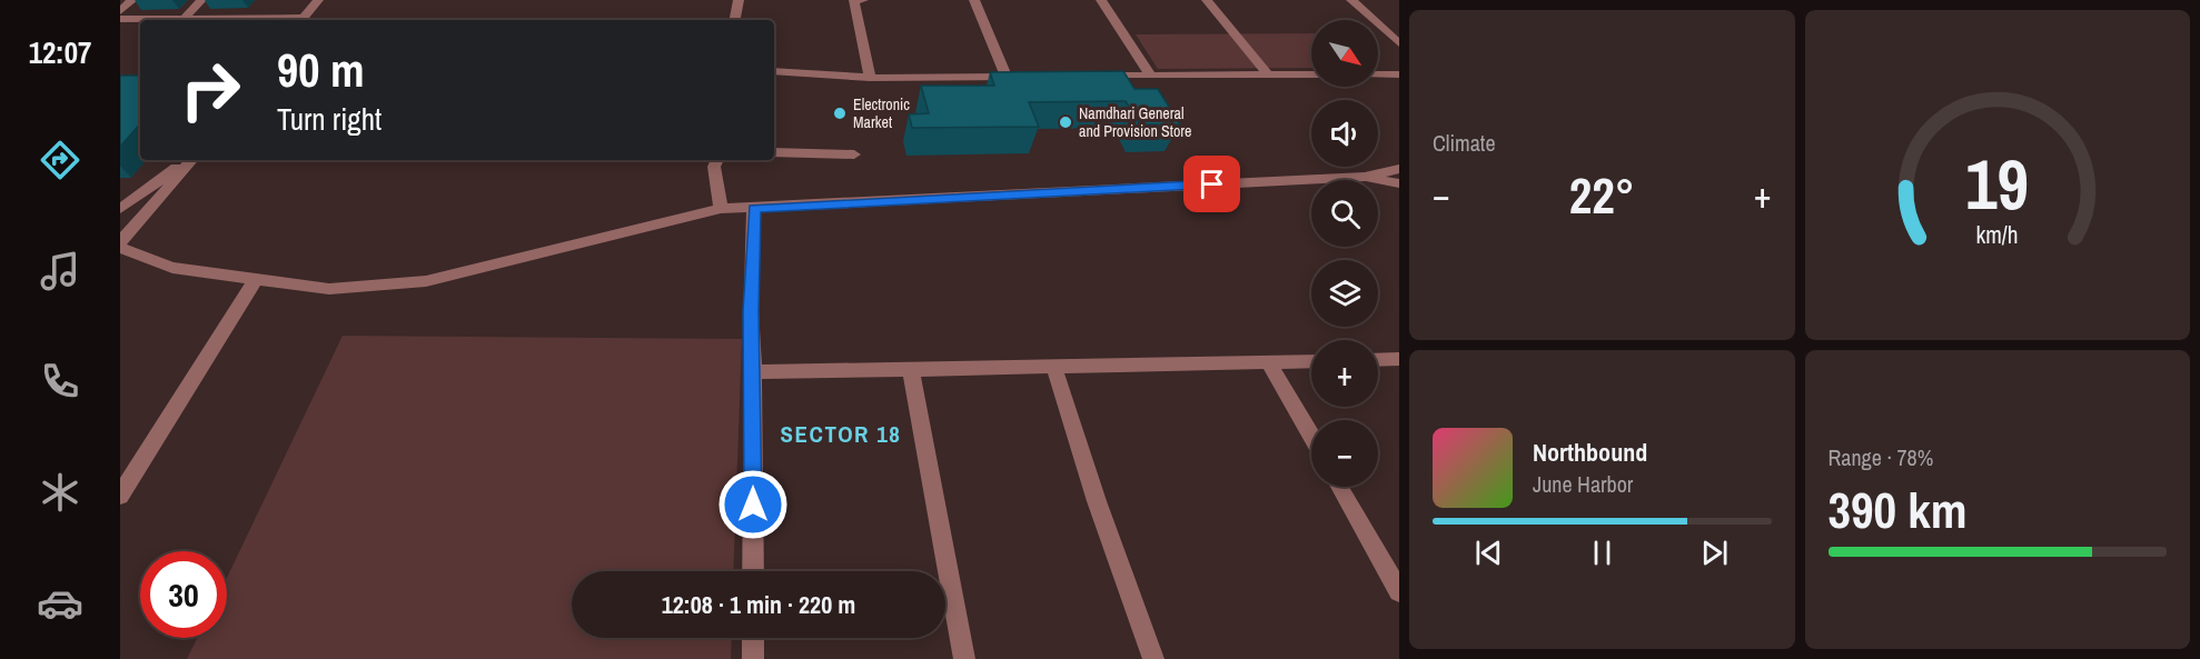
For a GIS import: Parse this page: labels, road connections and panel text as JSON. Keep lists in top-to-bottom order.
{
  "districts": ["SECTOR 18"],
  "places": ["Electronic Market", "Namdhari General and Provision Store"],
  "north": "bottom right",
  "page": {
    "tabs": "12:07",
    "tile": [
      "Climate",
      ["Range · 78%", "390 km"]
    ],
    "map_buttons": ["+", "−"],
    "turn": ["90 m", "Turn right"],
    "heat": ["−", "22°", "+"],
    "song": ["Northbound", "June Harbor"],
    "limit": "30",
    "trip": "12:08 · 1 min · 220 m",
    "gauge": ["19", "km/h"]
  }
}
